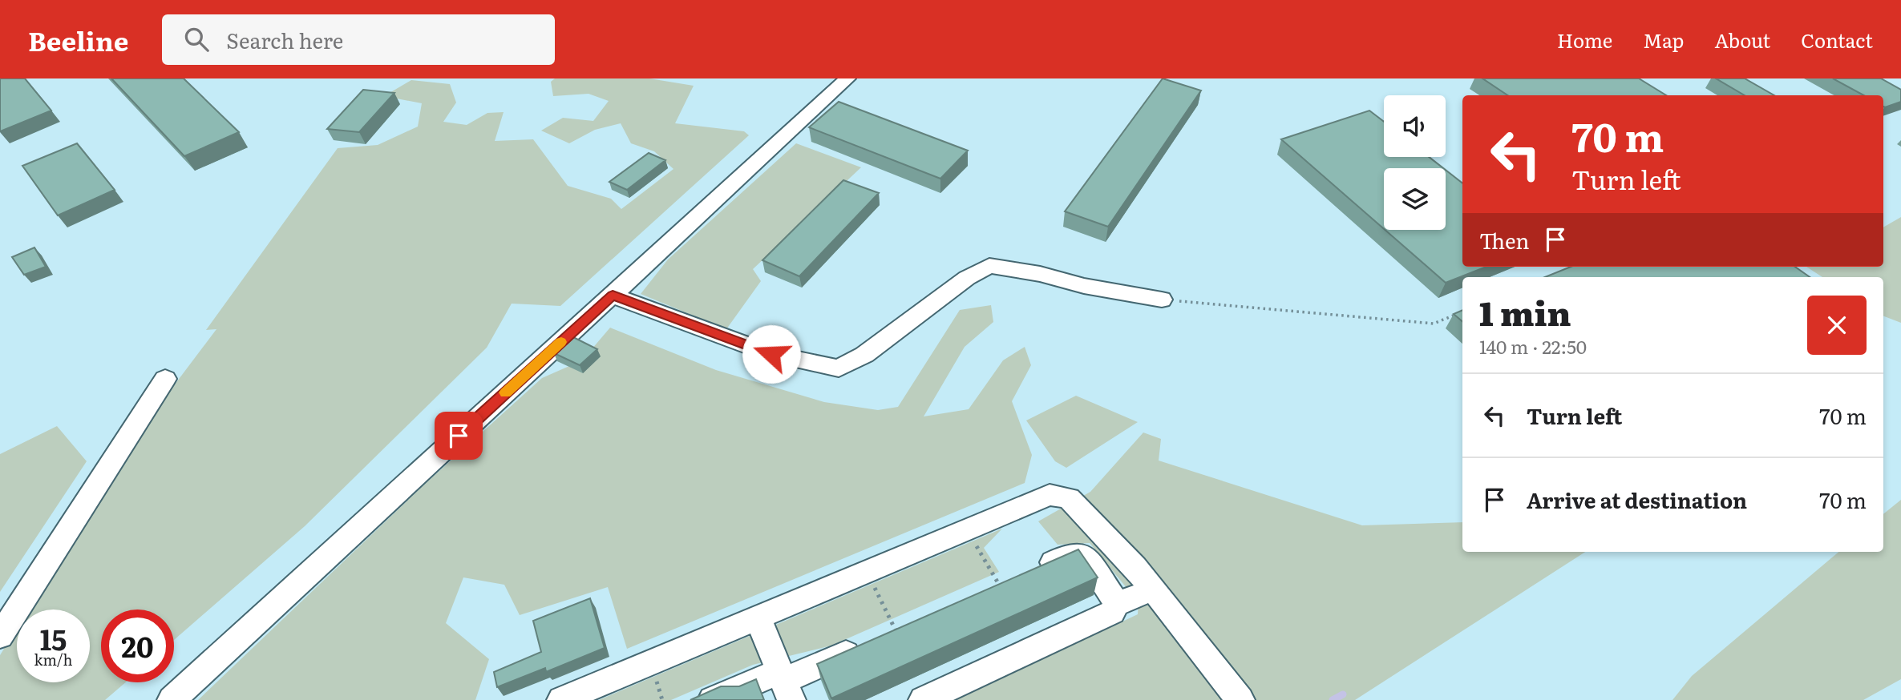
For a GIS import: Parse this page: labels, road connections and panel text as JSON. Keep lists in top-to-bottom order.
{
  "page": {
    "header": "Beeline",
    "search": "Search here",
    "nav": [
      "Home",
      "Map",
      "About",
      "Contact"
    ],
    "turn": ["70 m", "Turn left"],
    "then": "Then",
    "heading": ["1 min", "140 m · 22:50"],
    "list": [
      {
        "name": "Turn left",
        "value": "70 m"
      },
      {
        "name": "Arrive at destination",
        "value": "70 m"
      }
    ],
    "speed": "15 km/h",
    "limit": "20"
  }
}
